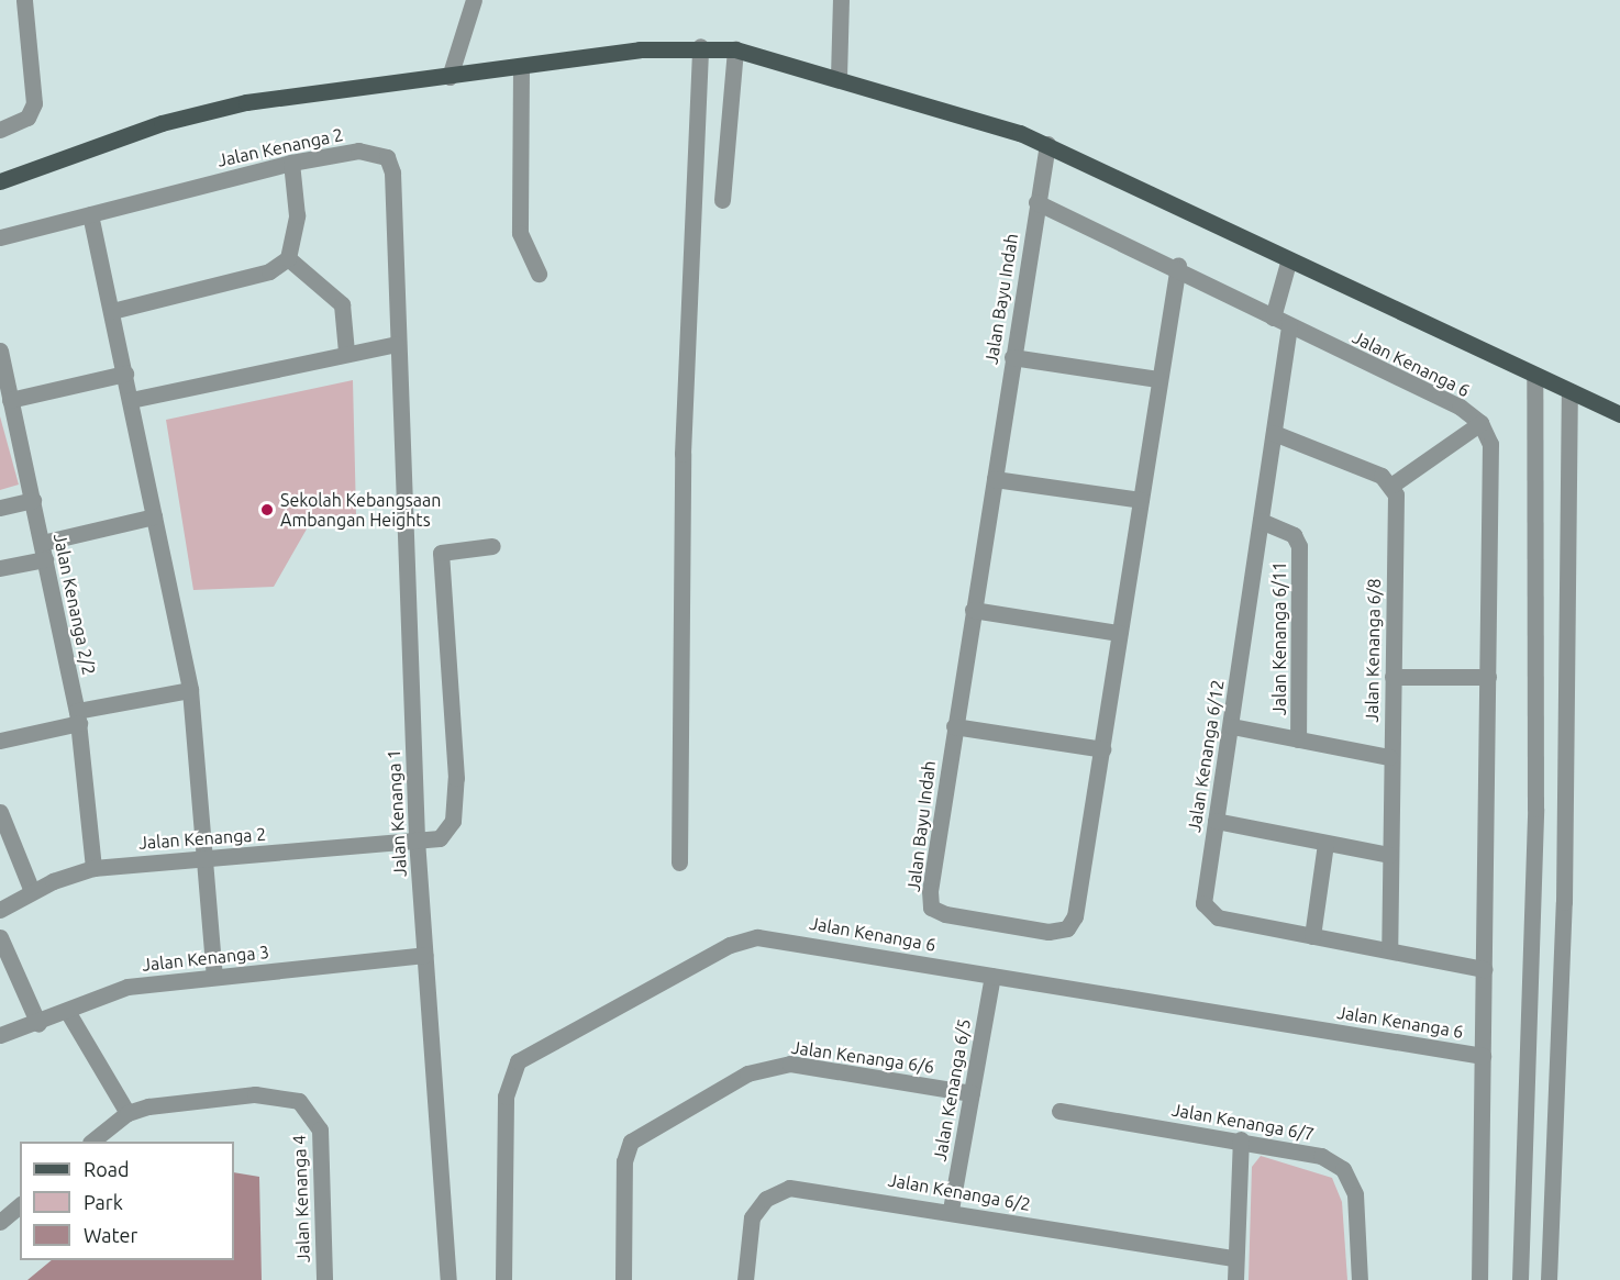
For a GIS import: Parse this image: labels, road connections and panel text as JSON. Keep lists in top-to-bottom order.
{
  "streets": {
    "street": [
      "Jalan Kenanga 2",
      "Jalan Bayu Indah",
      "Jalan Kenanga 6",
      "Jalan Kenanga 2/2",
      "Jalan Kenanga 6/11",
      "Jalan Kenanga 6/8",
      "Jalan Kenanga 6/12",
      "Jalan Kenanga 1",
      "Jalan Kenanga 3",
      "Jalan Kenanga 6/6",
      "Jalan Kenanga 6/5",
      "Jalan Kenanga 6/7",
      "Jalan Kenanga 6/2",
      "Jalan Kenanga 4"
    ]
  },
  "crossings": [
    ["Jalan Kenanga 2", "Jalan Kenanga 2/2"],
    ["Jalan Kenanga 2", "Jalan Kenanga 1"],
    ["Jalan Bayu Indah", "Jalan Kenanga 6"],
    ["Jalan Kenanga 6", "Jalan Kenanga 6/12"],
    ["Jalan Kenanga 6", "Jalan Kenanga 6/5"],
    ["Jalan Kenanga 6/11", "Jalan Kenanga 6/12"],
    ["Jalan Kenanga 6/8", "Jalan Kenanga 6/12"],
    ["Jalan Kenanga 1", "Jalan Kenanga 3"],
    ["Jalan Kenanga 6/6", "Jalan Kenanga 6/5"],
    ["Jalan Kenanga 6/5", "Jalan Kenanga 6/2"]
  ],
  "places": ["Sekolah Kebangsaan Ambangan Heights"],
  "legend": ["Road", "Park", "Water"]
}
